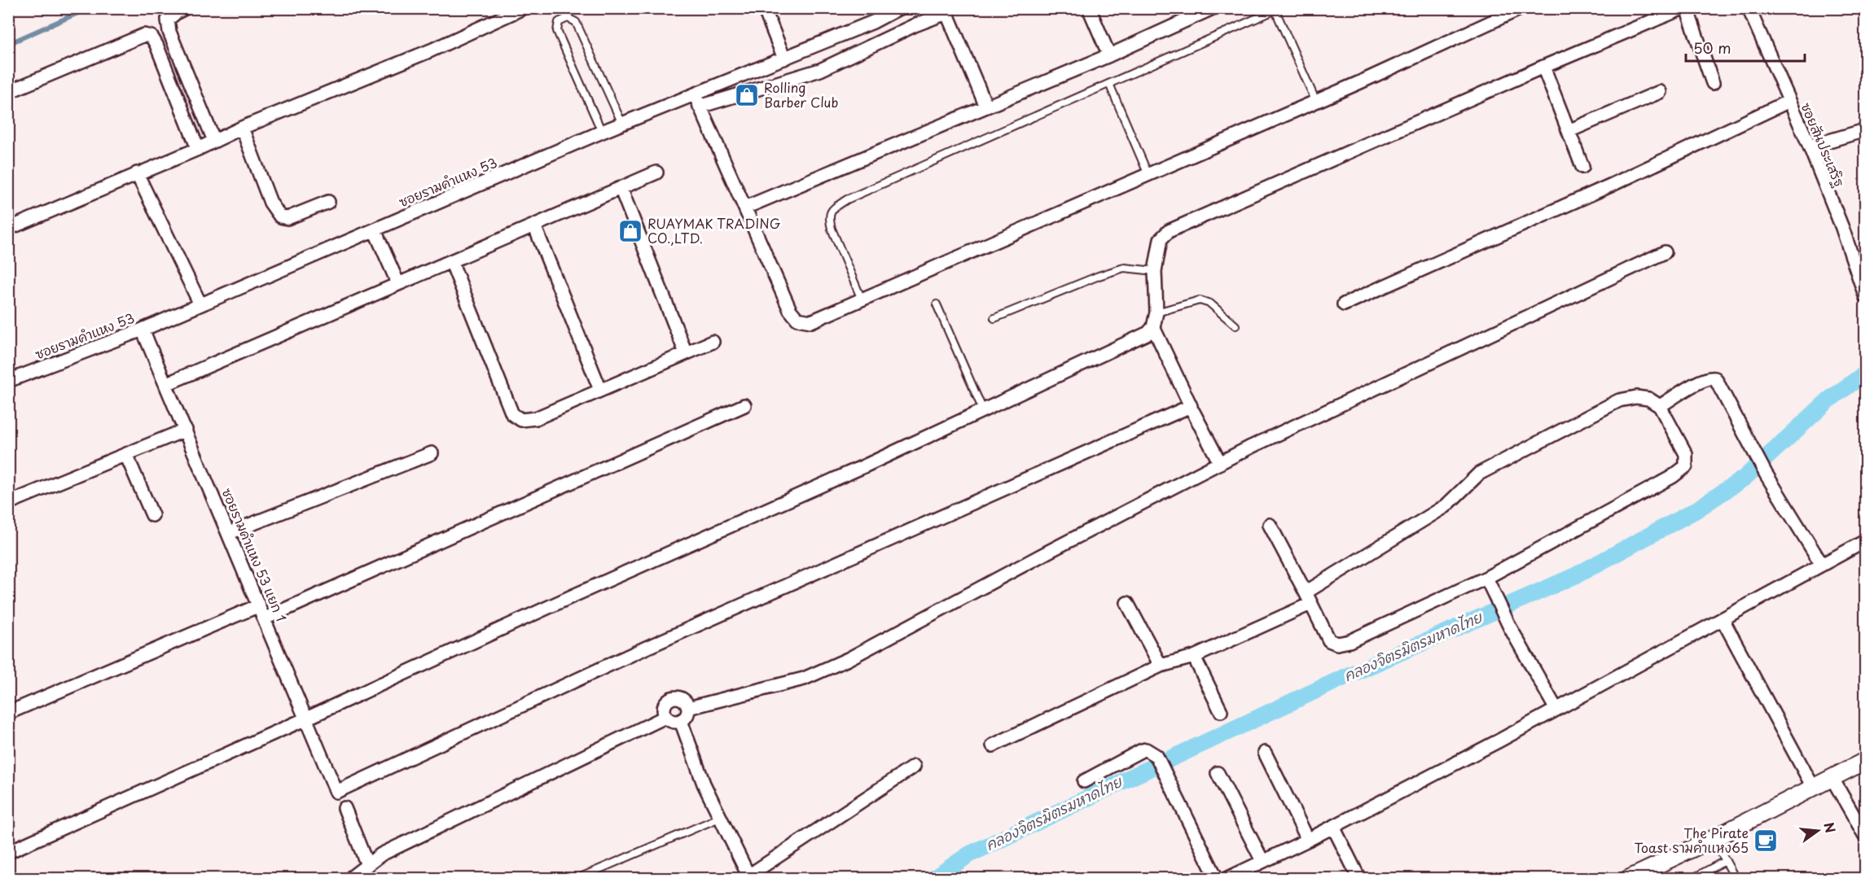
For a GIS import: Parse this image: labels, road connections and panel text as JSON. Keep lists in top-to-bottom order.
{
  "streets": {
    "street": ["ซอยสันประเสริฐ", "ซอยรามคำแหง 53", "ซอยรามคำแหง 53 แยก 1"]
  },
  "crossings": [
    ["ซอยรามคำแหง 53", "ซอยรามคำแหง 53 แยก 1"]
  ],
  "water": ["คลองจิตรมิตรมหาดไทย"],
  "places": {
    "shop": ["Rolling Barber Club", "RUAYMAK TRADING CO.,LTD."],
    "cafe": ["The Pirate Toast รามคำแหง65"]
  },
  "scale_bar": "50 m",
  "north": "right"
}
